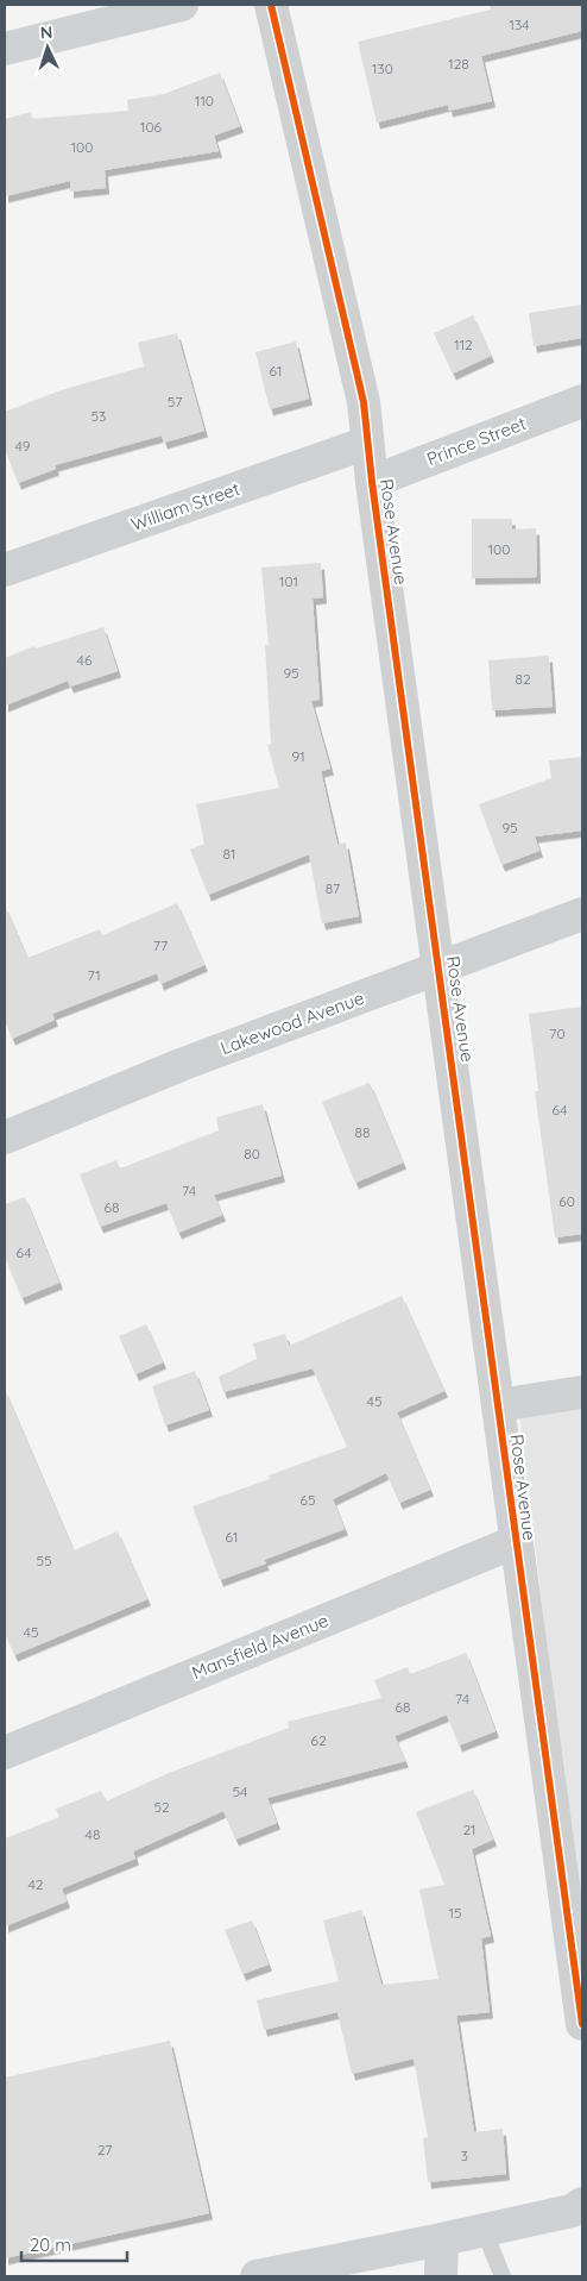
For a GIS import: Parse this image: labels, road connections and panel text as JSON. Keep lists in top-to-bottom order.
{
  "streets": {
    "street": [
      "Prince Street",
      "William Street",
      "Rose Avenue",
      "Lakewood Avenue",
      "Mansfield Avenue"
    ]
  },
  "crossings": [
    ["Prince Street", "Rose Avenue"],
    ["William Street", "Rose Avenue"],
    ["Rose Avenue", "Lakewood Avenue"],
    ["Rose Avenue", "Mansfield Avenue"]
  ],
  "house_numbers": [
    "134",
    "128",
    "130",
    "110",
    "106",
    "100",
    "112",
    "61",
    "57",
    "53",
    "49",
    "100",
    "101",
    "46",
    "95",
    "82",
    "91",
    "95",
    "81",
    "87",
    "77",
    "71",
    "70",
    "64",
    "88",
    "80",
    "74",
    "60",
    "68",
    "64",
    "45",
    "65",
    "61",
    "55",
    "45",
    "74",
    "68",
    "62",
    "54",
    "52",
    "21",
    "48",
    "42",
    "15",
    "27",
    "3"
  ],
  "scale_bar": "20 m",
  "north": "top"
}
